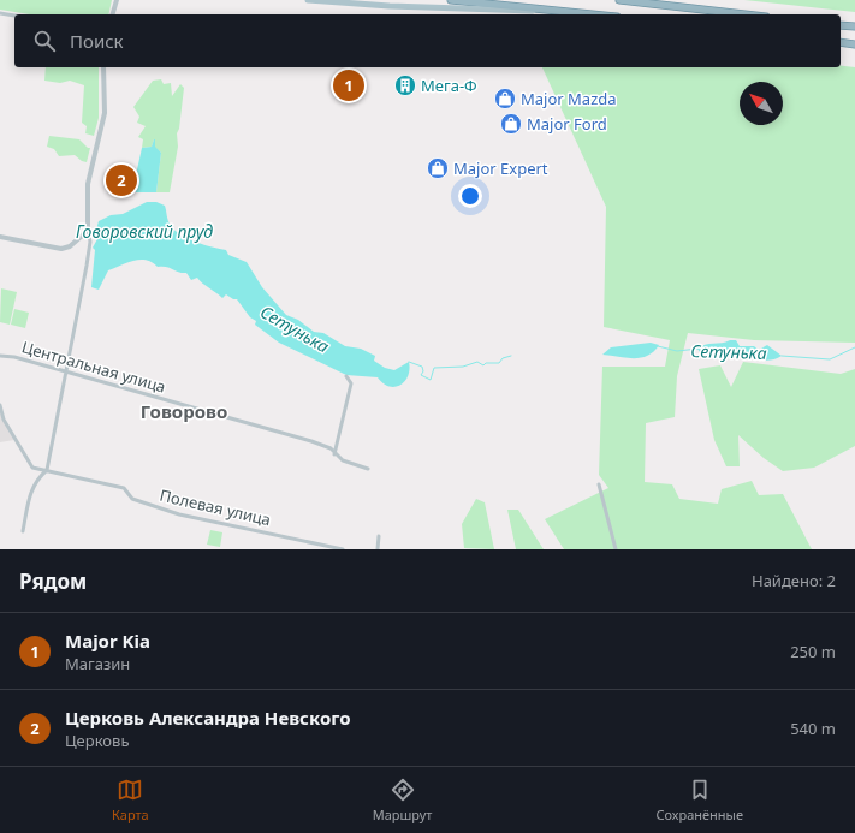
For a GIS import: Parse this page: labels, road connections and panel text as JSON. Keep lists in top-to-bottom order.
{
  "streets": {
    "street": ["Центральная улица", "Полевая улица"]
  },
  "districts": ["Говорово"],
  "water": ["Говоровский пруд", "Сетунька"],
  "places": {
    "building": ["Мега-Ф"],
    "shop": ["Major Mazda", "Major Ford", "Major Expert"]
  },
  "north": "top left",
  "page": {
    "search": "Поиск",
    "pins": ["1", "2"],
    "heading": ["Рядом", "Найдено: 2"],
    "list": [
      {
        "mark": "1",
        "name": "Major Kia",
        "note": "Магазин",
        "value": "250 m"
      },
      {
        "mark": "2",
        "name": "Церковь Александра Невского",
        "note": "Церковь",
        "value": "540 m"
      }
    ],
    "nav": ["Карта", "Маршрут", "Сохранённые"]
  }
}
